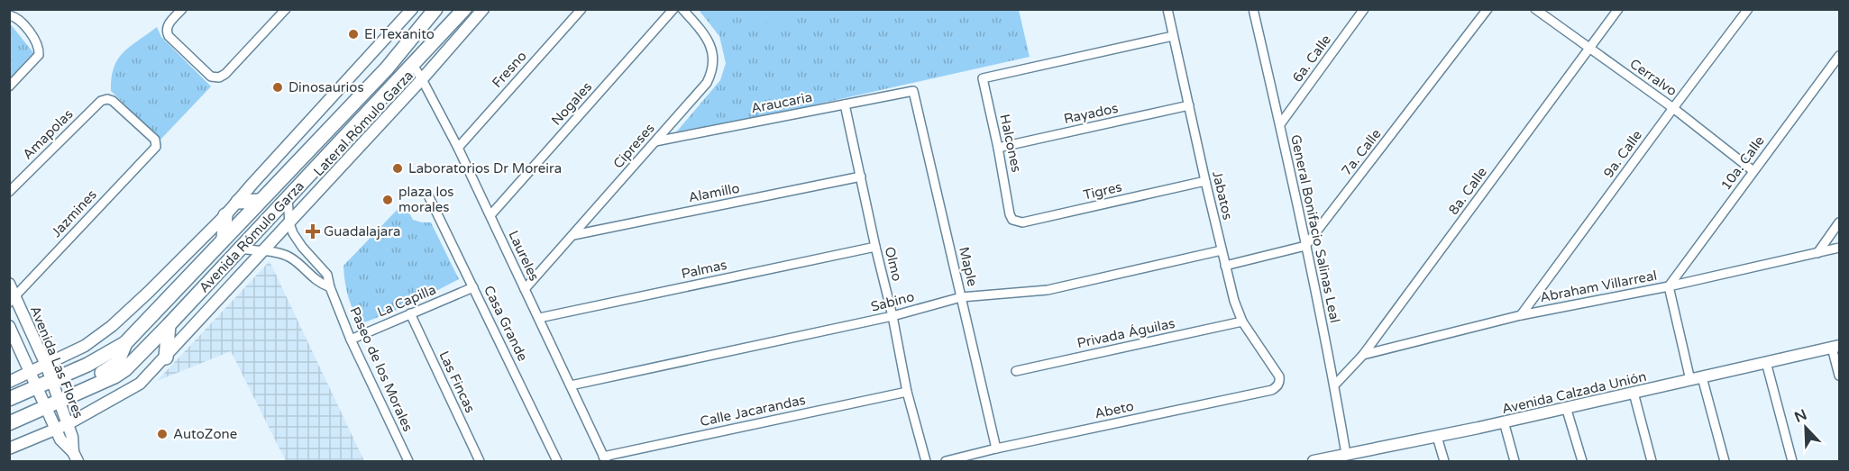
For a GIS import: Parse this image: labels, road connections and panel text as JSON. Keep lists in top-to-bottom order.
{
  "streets": {
    "main road": ["Avenida Rómulo Garza"],
    "street": [
      "6a. Calle",
      "Fresno",
      "Cerralvo",
      "Araucaria",
      "Nogales",
      "Rayados",
      "Lateral Rómulo Garza",
      "Amapolas",
      "Halcones",
      "Cipreses",
      "7a. Calle",
      "9a. Calle",
      "10a. Calle",
      "Tigres",
      "8a. Calle",
      "Alamillo",
      "Jabatos",
      "Jazmines",
      "General Bonifacio Salinas Leal",
      "Laureles",
      "Olmo",
      "Maple",
      "Palmas",
      "Abraham Villarreal",
      "La Capilla",
      "Sabino",
      "Casa Grande",
      "Privada Águilas",
      "Avenida Las Flores",
      "Paseo de los Morales",
      "Las Fincas",
      "Avenida Calzada Unión",
      "Abeto",
      "Calle Jacarandas"
    ]
  },
  "crossings": [
    ["6a. Calle", "General Bonifacio Salinas Leal"],
    ["Fresno", "Laureles"],
    ["Cerralvo", "9a. Calle"],
    ["Cerralvo", "10a. Calle"],
    ["Cerralvo", "8a. Calle"],
    ["Araucaria", "Cipreses"],
    ["Araucaria", "Olmo"],
    ["Araucaria", "Maple"],
    ["Nogales", "Laureles"],
    ["Rayados", "Halcones"],
    ["Rayados", "Jabatos"],
    ["Lateral Rómulo Garza", "Laureles"],
    ["Lateral Rómulo Garza", "Avenida Las Flores"],
    ["Lateral Rómulo Garza", "Paseo de los Morales"],
    ["Amapolas", "Jazmines"],
    ["Halcones", "Tigres"],
    ["Halcones", "Jabatos"],
    ["Cipreses", "Alamillo"],
    ["Cipreses", "Laureles"],
    ["7a. Calle", "General Bonifacio Salinas Leal"],
    ["9a. Calle", "Abraham Villarreal"],
    ["10a. Calle", "Abraham Villarreal"],
    ["Tigres", "Jabatos"],
    ["8a. Calle", "General Bonifacio Salinas Leal"],
    ["8a. Calle", "Abraham Villarreal"],
    ["Alamillo", "Olmo"],
    ["Jabatos", "Sabino"],
    ["Jabatos", "Privada Águilas"],
    ["Jabatos", "Abeto"],
    ["Jazmines", "Avenida Las Flores"],
    ["General Bonifacio Salinas Leal", "Avenida Calzada Unión"],
    ["Avenida Rómulo Garza", "Laureles"],
    ["Avenida Rómulo Garza", "Avenida Las Flores"],
    ["Avenida Rómulo Garza", "Paseo de los Morales"],
    ["Laureles", "Palmas"],
    ["Laureles", "Sabino"],
    ["Laureles", "Calle Jacarandas"],
    ["Olmo", "Palmas"],
    ["Olmo", "Sabino"],
    ["Olmo", "Calle Jacarandas"],
    ["Maple", "Sabino"],
    ["Maple", "Abeto"],
    ["La Capilla", "Casa Grande"],
    ["La Capilla", "Paseo de los Morales"],
    ["La Capilla", "Las Fincas"]
  ],
  "places": {
    "other": [
      "El Texanito",
      "Dinosaurios",
      "Laboratorios Dr Moreira",
      "plaza los morales",
      "AutoZone"
    ],
    "health": ["Guadalajara"]
  },
  "north": "top left"
}
